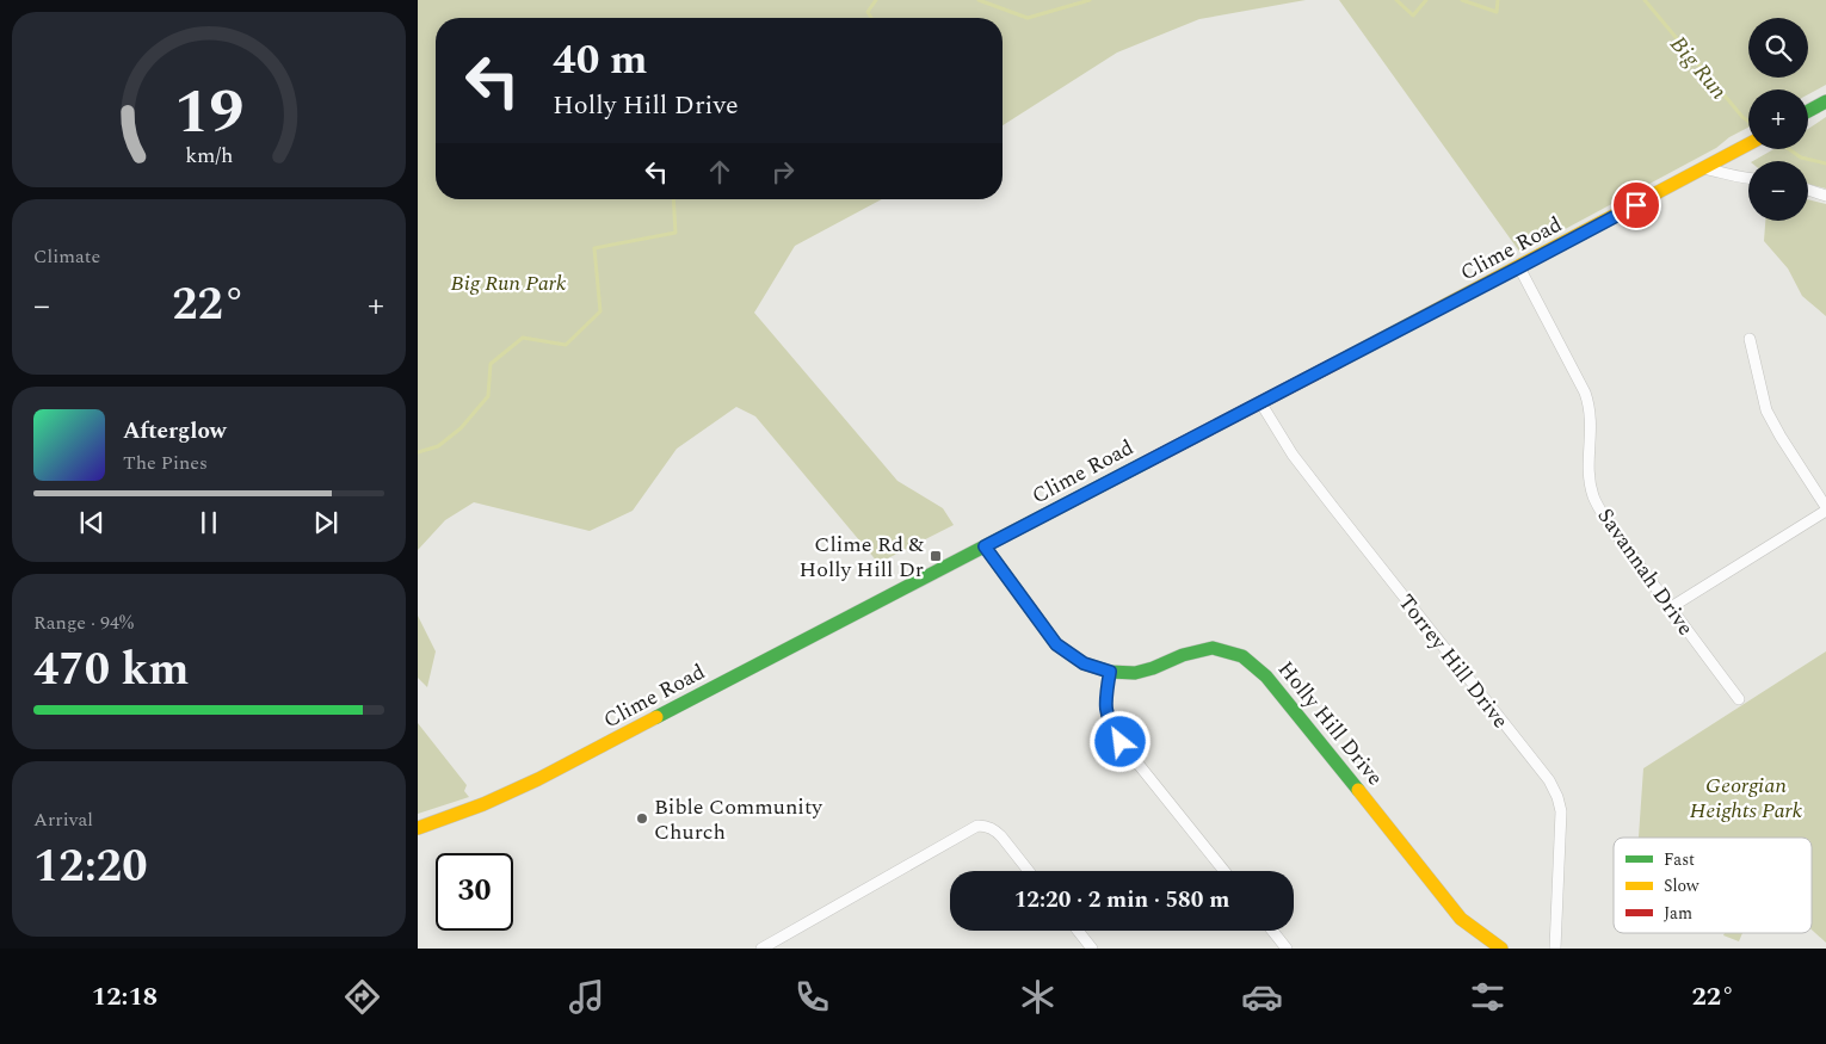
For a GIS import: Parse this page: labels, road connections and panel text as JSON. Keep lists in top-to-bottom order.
{
  "streets": {
    "main road": ["Clime Road", "Holly Hill Drive"],
    "street": ["Savannah Drive", "Torrey Hill Drive"]
  },
  "crossings": [
    ["Clime Road", "Savannah Drive"],
    ["Clime Road", "Torrey Hill Drive"],
    ["Clime Road", "Holly Hill Drive"]
  ],
  "water": ["Big Run"],
  "parks": ["Big Run Park", "Georgian Heights Park"],
  "places": {
    "transit": ["Clime Rd & Holly Hill Dr"],
    "other": ["Bible Community Church"]
  },
  "legend": ["Fast", "Slow", "Jam"],
  "page": {
    "map_buttons": ["+", "−"],
    "turn": ["40 m", "Holly Hill Drive"],
    "tile": [
      "Climate",
      ["Range · 94%", "470 km"],
      ["Arrival", "12:20"]
    ],
    "heat": ["−", "22°", "+"],
    "song": ["Afterglow", "The Pines"],
    "limit": "30",
    "trip": "12:20 · 2 min · 580 m",
    "tabs": ["12:18", "22°"],
    "gauge": ["19", "km/h"]
  }
}
